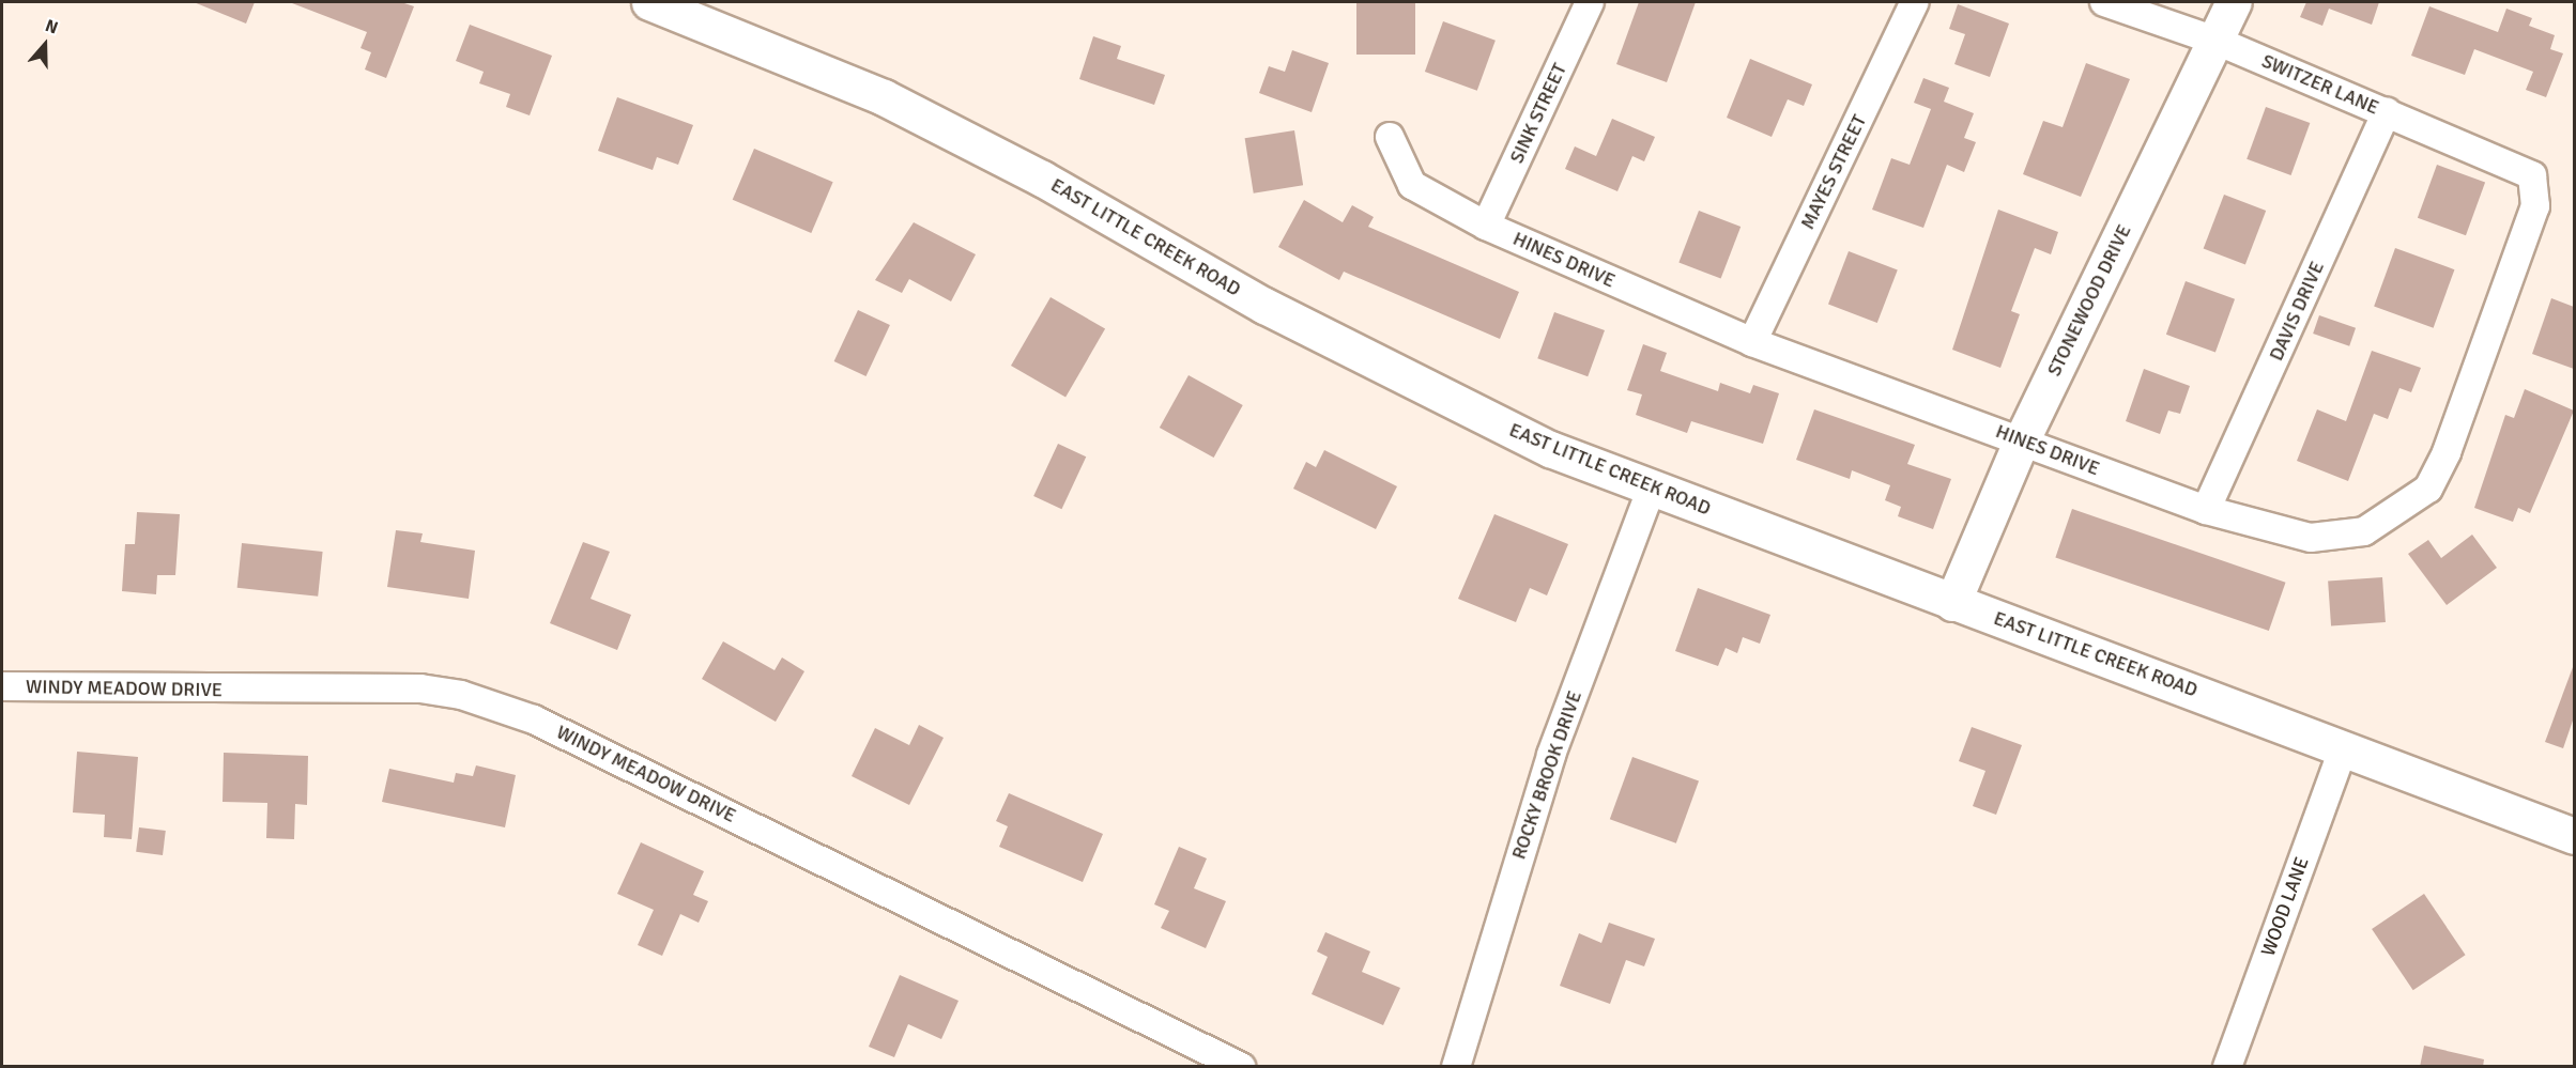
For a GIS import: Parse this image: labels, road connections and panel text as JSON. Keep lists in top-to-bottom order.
{
  "streets": {
    "street": [
      "SWITZER LANE",
      "SINK STREET",
      "MAYES STREET",
      "EAST LITTLE CREEK ROAD",
      "HINES DRIVE",
      "STONEWOOD DRIVE",
      "DAVIS DRIVE",
      "WINDY MEADOW DRIVE",
      "ROCKY BROOK DRIVE",
      "WOOD LANE"
    ]
  },
  "crossings": [
    ["SWITZER LANE", "HINES DRIVE"],
    ["SWITZER LANE", "STONEWOOD DRIVE"],
    ["SWITZER LANE", "DAVIS DRIVE"],
    ["SINK STREET", "HINES DRIVE"],
    ["MAYES STREET", "HINES DRIVE"],
    ["EAST LITTLE CREEK ROAD", "STONEWOOD DRIVE"],
    ["EAST LITTLE CREEK ROAD", "ROCKY BROOK DRIVE"],
    ["EAST LITTLE CREEK ROAD", "WOOD LANE"],
    ["HINES DRIVE", "STONEWOOD DRIVE"],
    ["HINES DRIVE", "DAVIS DRIVE"]
  ],
  "north": "top"
}
